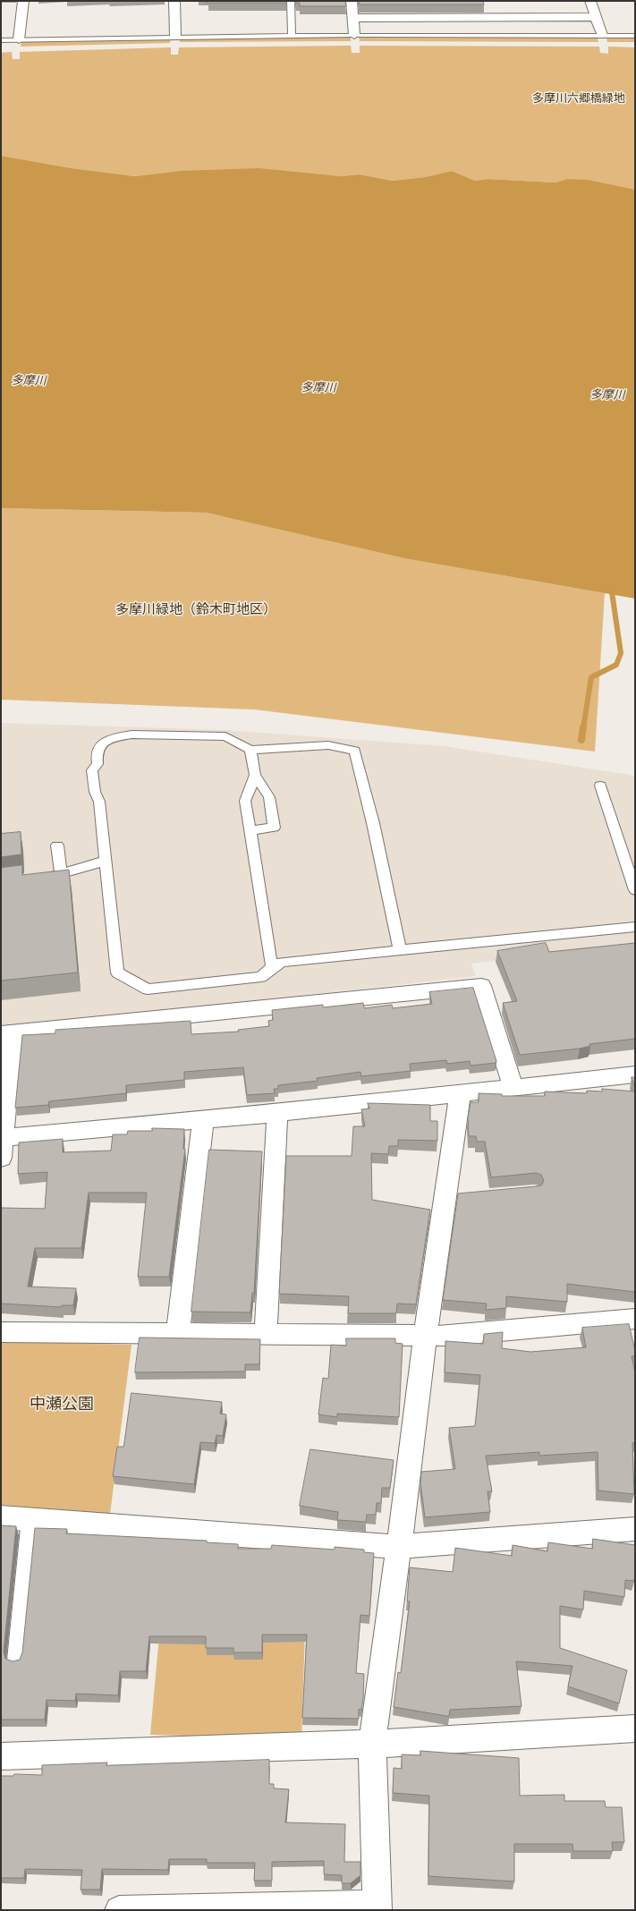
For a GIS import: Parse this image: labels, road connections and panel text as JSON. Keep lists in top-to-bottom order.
{
  "water": ["多摩川"],
  "parks": ["多摩川六郷橋緑地", "多摩川緑地（鈴木町地区）", "中瀬公園"]
}
